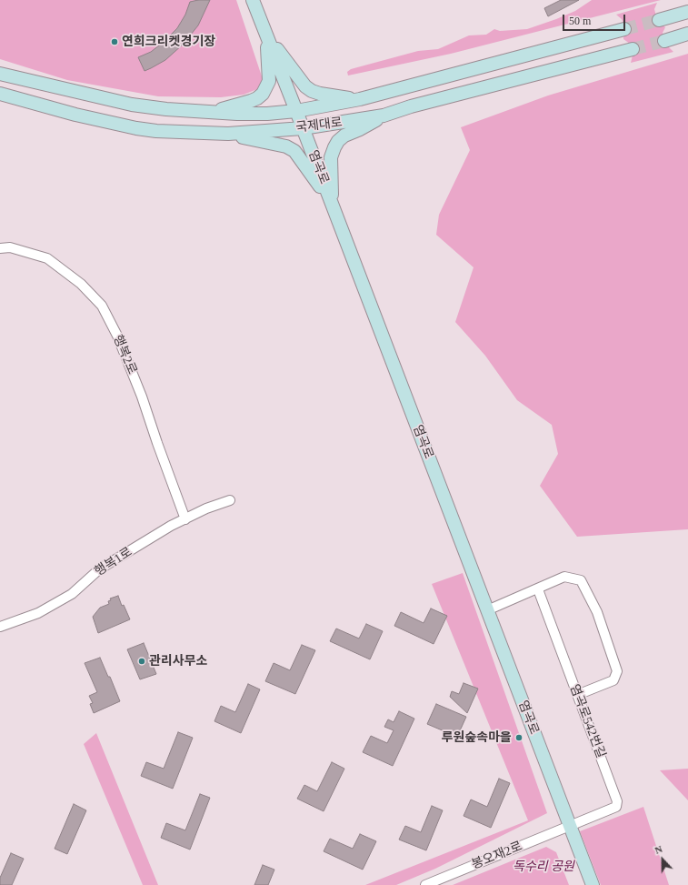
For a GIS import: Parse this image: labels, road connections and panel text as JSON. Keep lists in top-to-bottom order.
{
  "streets": {
    "main road": ["국제대로", "염곡로"],
    "street": [
      "행복2로",
      "행복1로",
      "염곡로542번길",
      "봉오재2로"
    ]
  },
  "crossings": [
    ["국제대로", "염곡로"],
    ["염곡로", "염곡로542번길"],
    ["염곡로", "봉오재2로"],
    ["행복2로", "행복1로"],
    ["염곡로542번길", "봉오재2로"]
  ],
  "parks": ["독수리 공원"],
  "places": ["연희크리켓경기장", "관리사무소", "루원숲속마을"],
  "scale_bar": "50 m",
  "north": "top"
}
